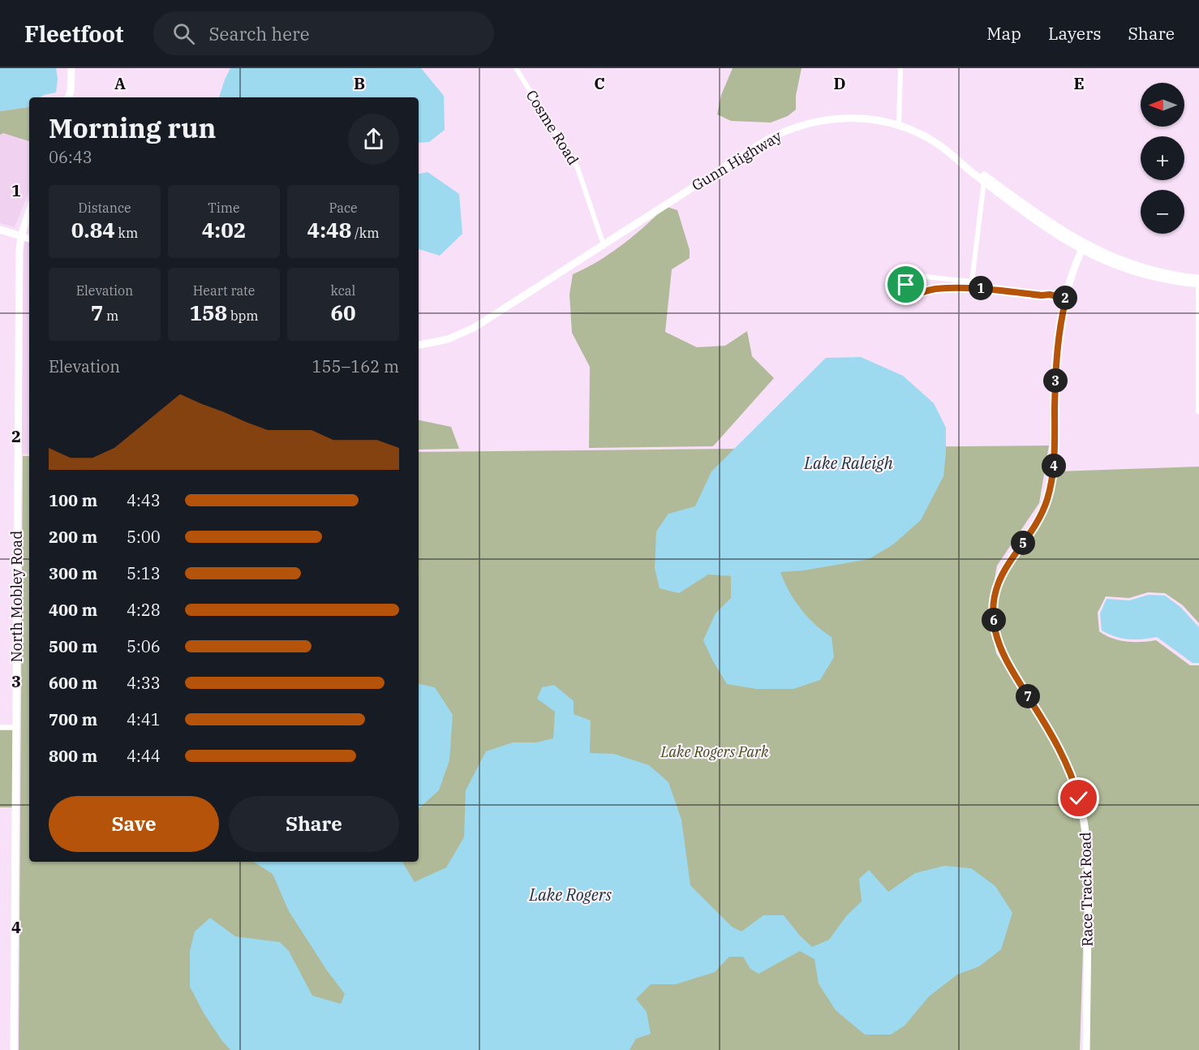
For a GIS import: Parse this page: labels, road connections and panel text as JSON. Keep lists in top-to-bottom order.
{
  "streets": {
    "main road": ["Gunn Highway", "North Mobley Road", "Race Track Road"],
    "street": ["Cosme Road"]
  },
  "crossings": [
    ["Cosme Road", "Gunn Highway"],
    ["Gunn Highway", "Race Track Road"]
  ],
  "water": ["Lake Raleigh", "Lake Rogers"],
  "parks": ["Lake Rogers Park"],
  "north": "left",
  "page": {
    "header": "Fleetfoot",
    "search": "Search here",
    "nav": ["Map", "Layers", "Share"],
    "map_buttons": ["+", "−"],
    "heading": ["Morning run", "06:43"],
    "stats": [
      ["Distance", "0.84 km"],
      ["Time", "4:02"],
      ["Pace", "4:48 /km"],
      ["Elevation", "7 m"],
      ["Heart rate", "158 bpm"],
      ["kcal", "60"]
    ],
    "pins": [
      "1",
      "2",
      "3",
      "4",
      "5",
      "6",
      "7"
    ],
    "chart": ["Elevation", "155–162 m"],
    "list": [
      {
        "name": "100 m",
        "note": "4:43"
      },
      {
        "name": "200 m",
        "note": "5:00"
      },
      {
        "name": "300 m",
        "note": "5:13"
      },
      {
        "name": "400 m",
        "note": "4:28"
      },
      {
        "name": "500 m",
        "note": "5:06"
      },
      {
        "name": "600 m",
        "note": "4:33"
      },
      {
        "name": "700 m",
        "note": "4:41"
      },
      {
        "name": "800 m",
        "note": "4:44"
      }
    ],
    "buttons": ["Save", "Share"]
  },
  "grid": {
    "columns": [
      "A",
      "B",
      "C",
      "D",
      "E"
    ],
    "rows": [
      "1",
      "2",
      "3",
      "4"
    ]
  }
}
